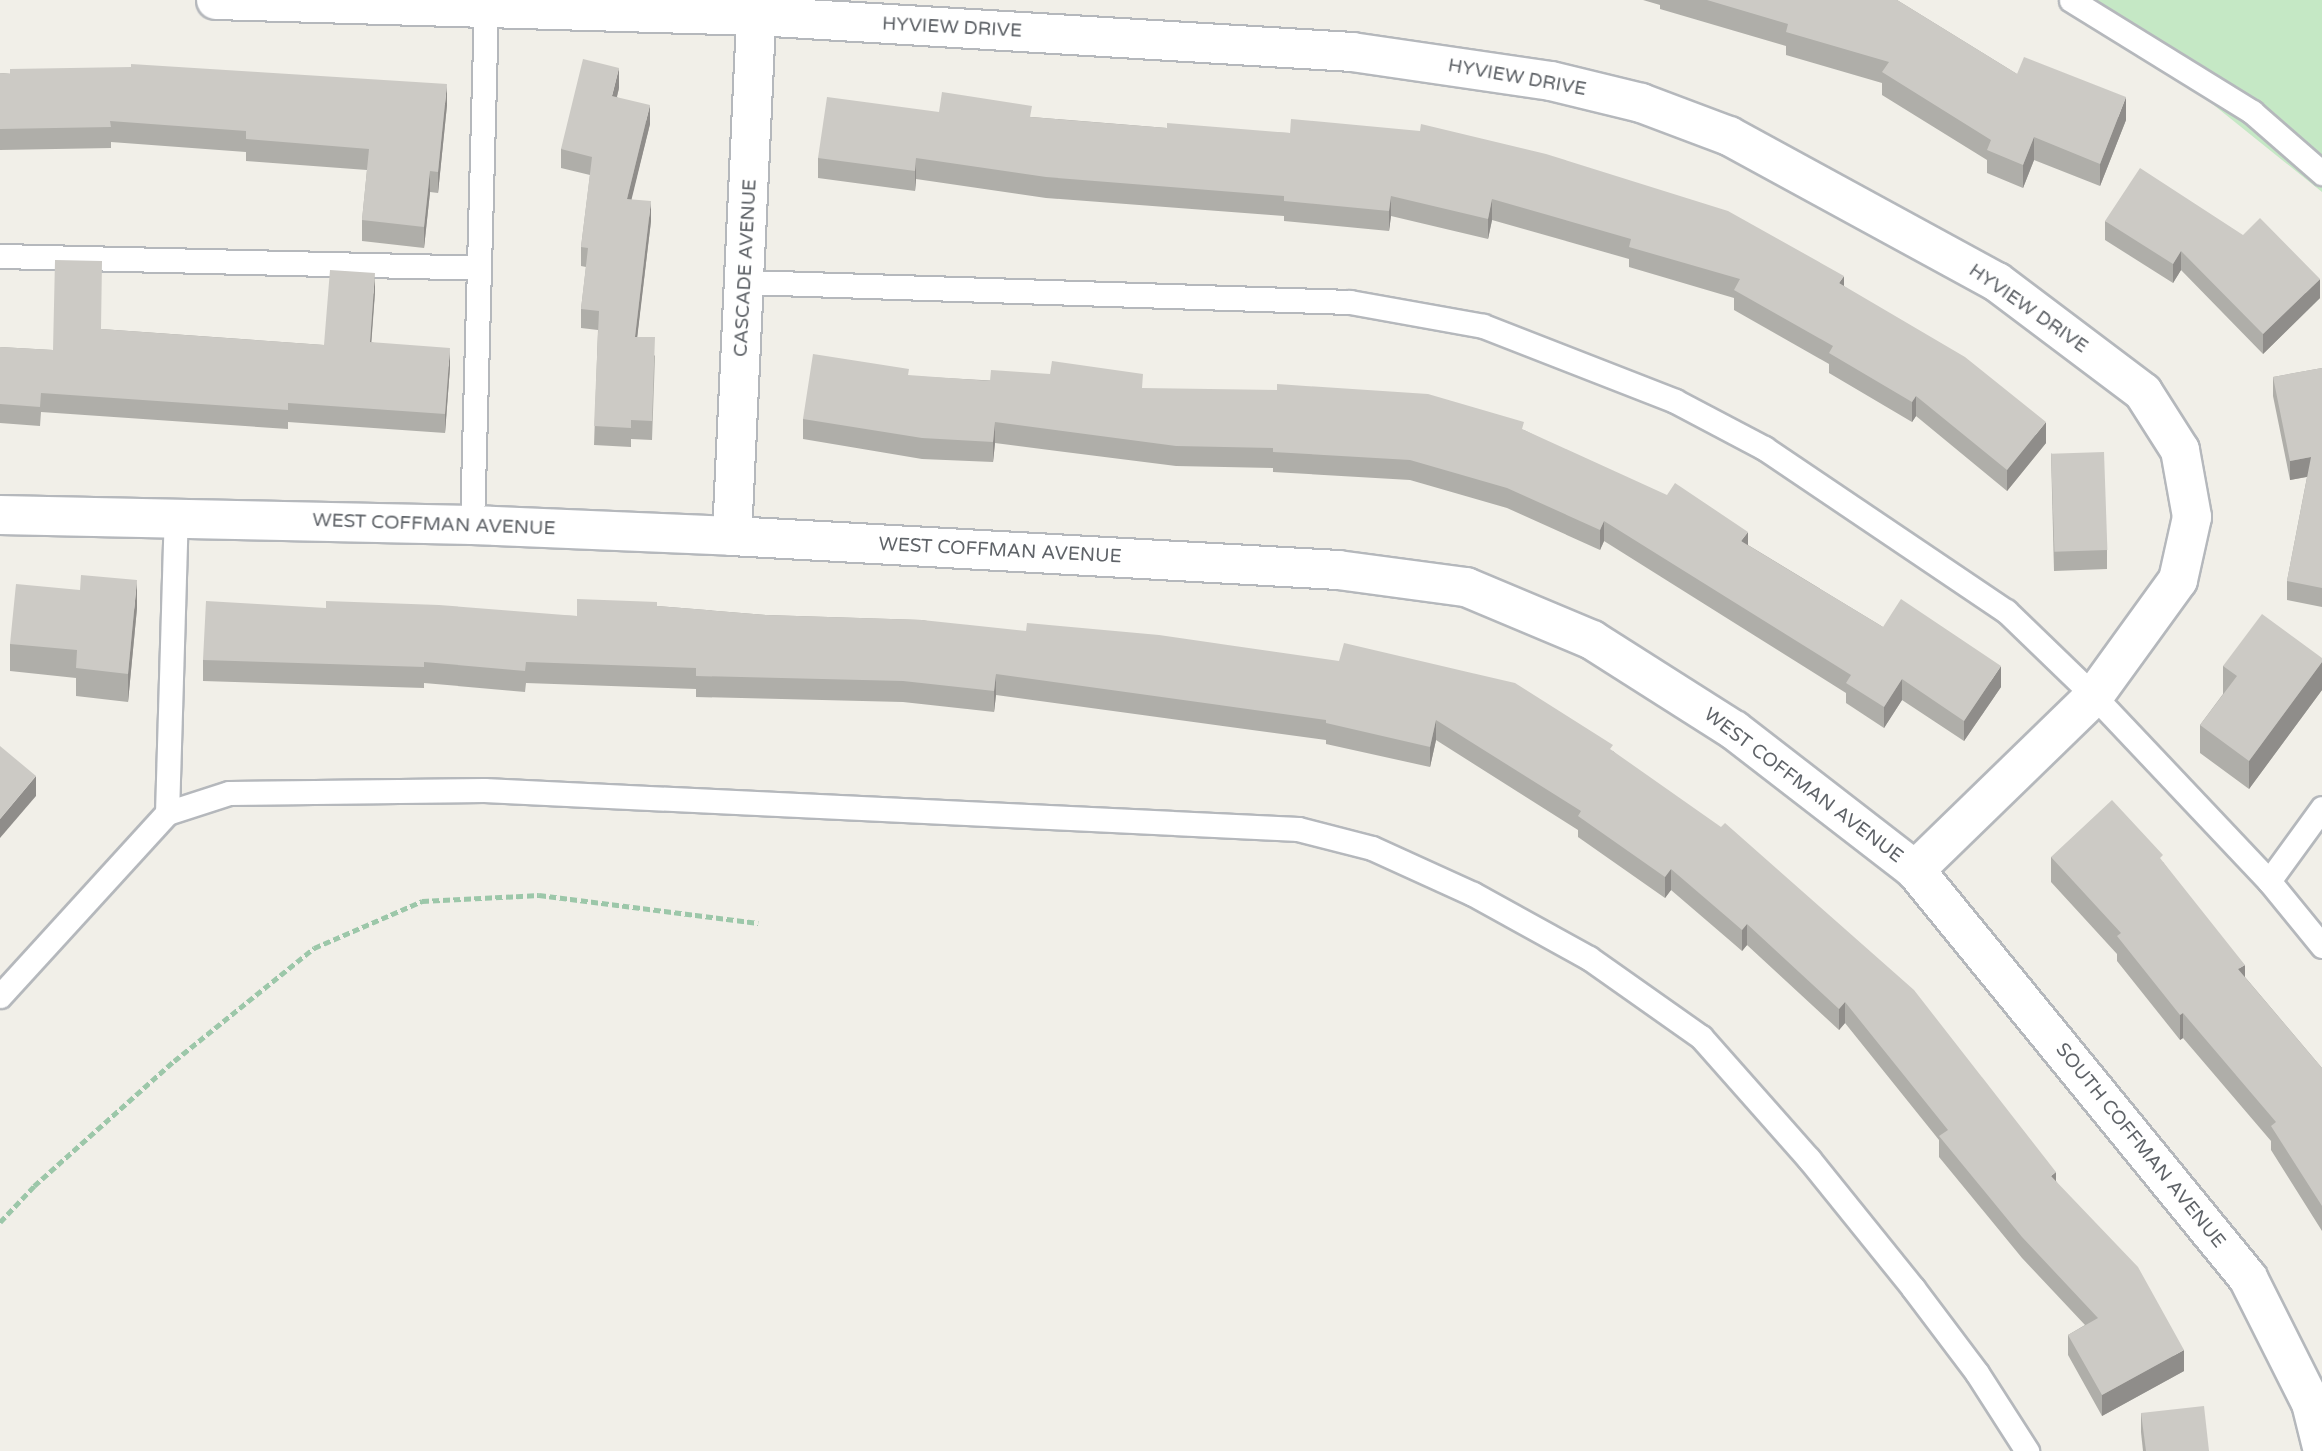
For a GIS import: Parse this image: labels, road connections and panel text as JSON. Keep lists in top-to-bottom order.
{
  "streets": {
    "street": [
      "HYVIEW DRIVE",
      "CASCADE AVENUE",
      "WEST COFFMAN AVENUE",
      "SOUTH COFFMAN AVENUE"
    ]
  },
  "crossings": [
    ["HYVIEW DRIVE", "CASCADE AVENUE"],
    ["HYVIEW DRIVE", "WEST COFFMAN AVENUE"],
    ["HYVIEW DRIVE", "SOUTH COFFMAN AVENUE"],
    ["CASCADE AVENUE", "WEST COFFMAN AVENUE"],
    ["WEST COFFMAN AVENUE", "SOUTH COFFMAN AVENUE"]
  ]
}
